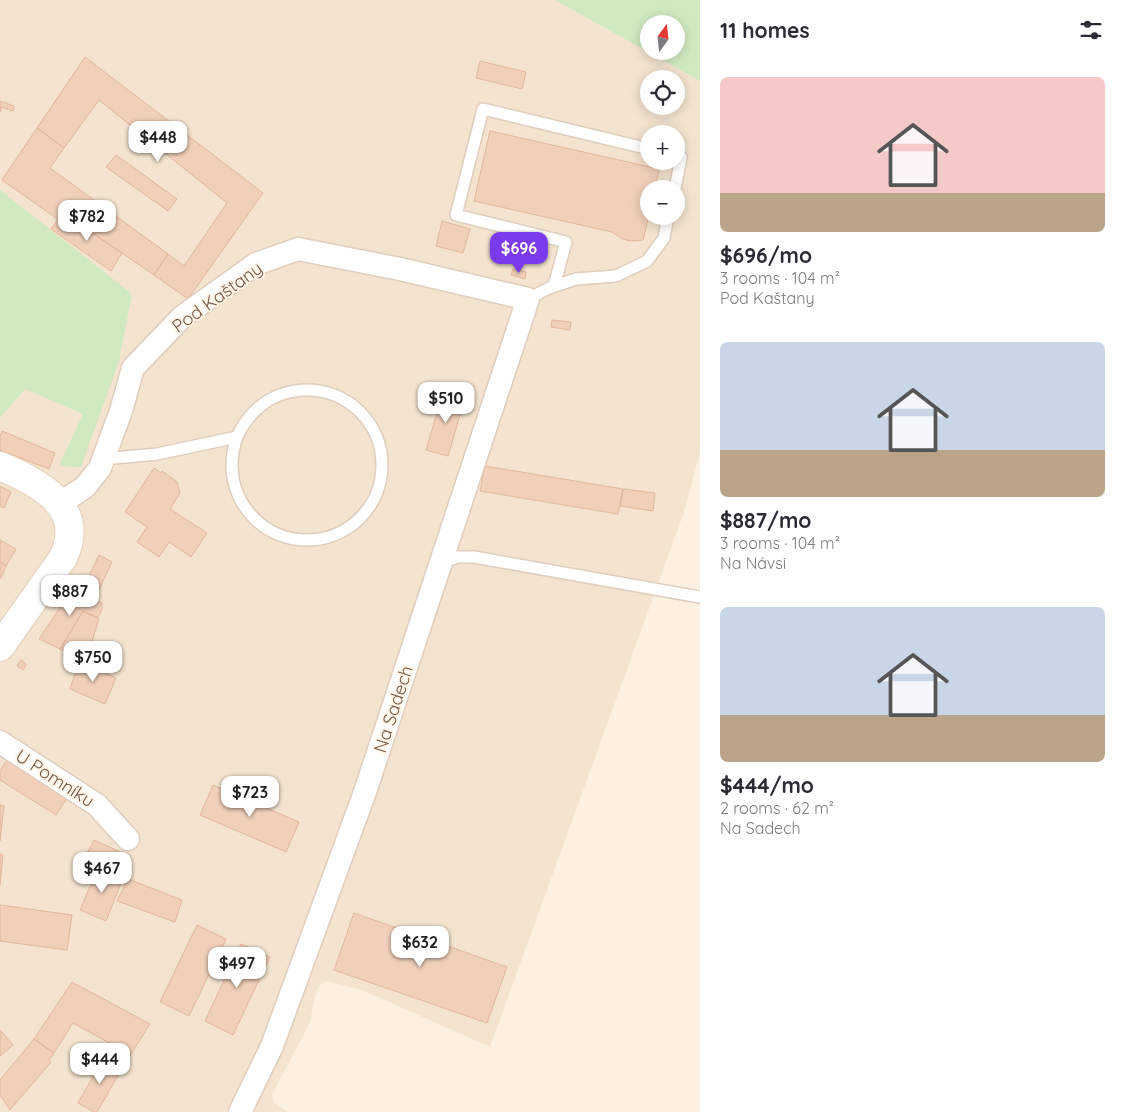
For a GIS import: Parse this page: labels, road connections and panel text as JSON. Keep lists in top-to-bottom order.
{
  "streets": {
    "street": ["Pod Kaštany", "Na Sadech", "U Pomníku"]
  },
  "crossings": [
    ["Pod Kaštany", "Na Sadech"]
  ],
  "north": "top",
  "page": {
    "heading": "11 homes",
    "map_buttons": ["+", "−"],
    "list": [
      {
        "name": "$696/mo",
        "note": "3 rooms · 104 m² · Pod Kaštany"
      },
      {
        "name": "$887/mo",
        "note": "3 rooms · 104 m² · Na Návsi"
      },
      {
        "name": "$444/mo",
        "note": "2 rooms · 62 m² · Na Sadech"
      }
    ],
    "price": [
      "$448",
      "$782",
      "$696",
      "$510",
      "$887",
      "$750",
      "$723",
      "$467",
      "$632",
      "$497",
      "$444"
    ]
  }
}
